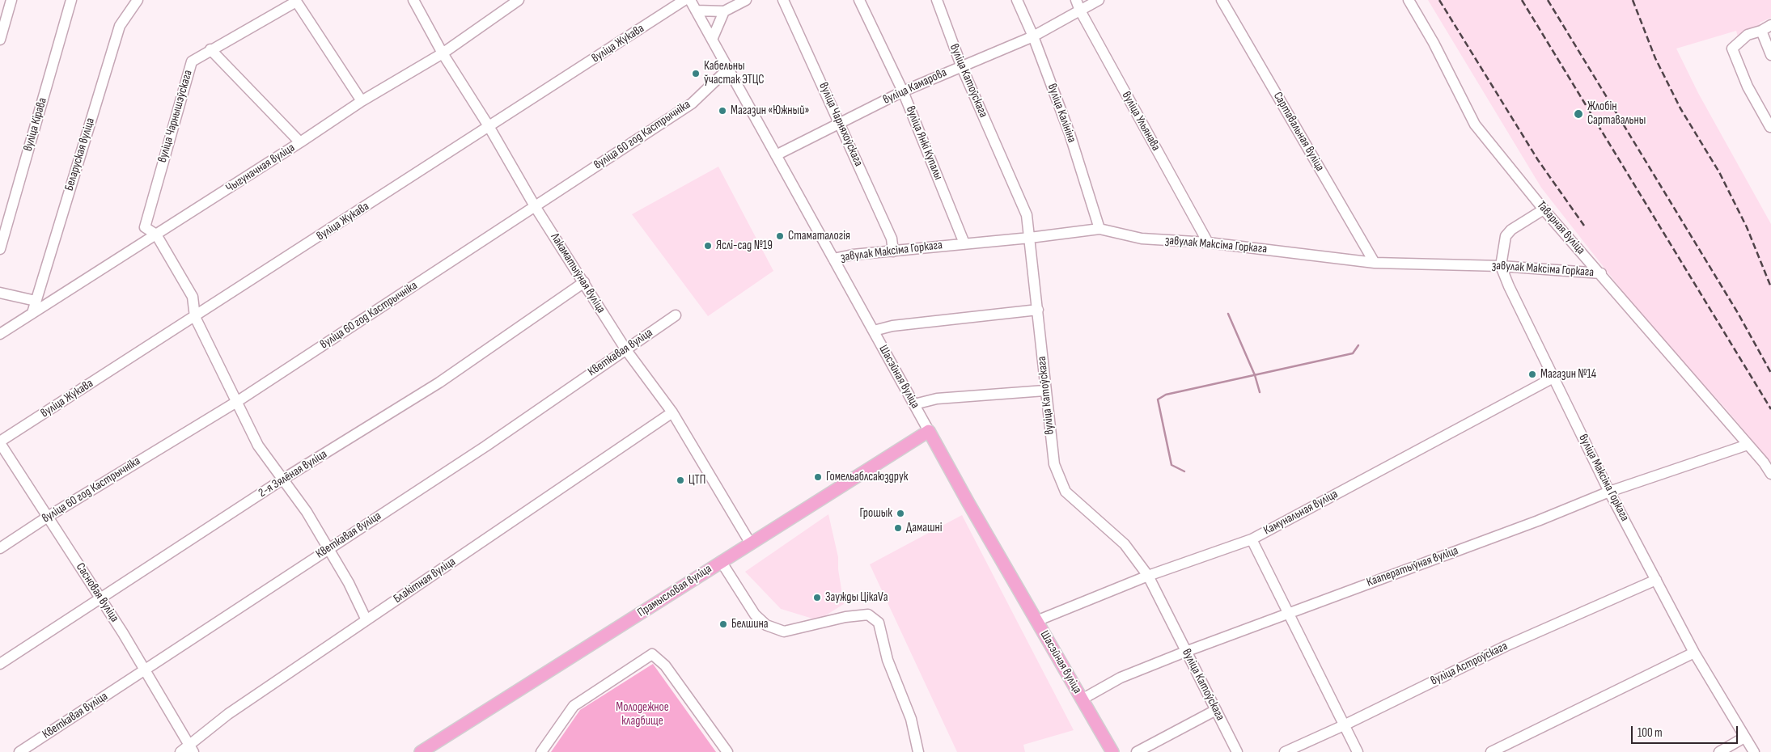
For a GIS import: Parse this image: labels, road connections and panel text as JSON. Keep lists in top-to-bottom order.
{
  "streets": {
    "main road": ["Шасэйная вуліца", "Прамысловая вуліца"],
    "street": [
      "вуліца Жукава",
      "вуліца Катоўскага",
      "вуліца Камарова",
      "вуліца Калініна",
      "вуліца Чарнышэўскага",
      "вуліца Ульянава",
      "вуліца Кірава",
      "вуліца Чарняхоўскага",
      "Сартавальная вуліца",
      "вуліца 60 год Кастрычніка",
      "вуліца Янкі Купалы",
      "Беларуская вуліца",
      "Чыгуначная вуліца",
      "Таварная вуліца",
      "завулак Максіма Горкага",
      "Лакаматыўная вуліца",
      "Кветкавая вуліца",
      "2-я Зялёная вуліца",
      "вуліца Максіма Горкага",
      "Камунальная вуліца",
      "Кааператыўная вуліца",
      "Блакітная вуліца",
      "Сасновая вуліца",
      "вуліца Астроўскага"
    ]
  },
  "crossings": [
    ["вуліца Жукава", "Лакаматыўная вуліца"],
    ["вуліца Жукава", "Сасновая вуліца"],
    ["вуліца Катоўскага", "вуліца Камарова"],
    ["вуліца Катоўскага", "завулак Максіма Горкага"],
    ["вуліца Катоўскага", "Камунальная вуліца"],
    ["вуліца Катоўскага", "Кааператыўная вуліца"],
    ["вуліца Камарова", "вуліца Калініна"],
    ["вуліца Камарова", "вуліца Ульянава"],
    ["вуліца Камарова", "вуліца Чарняхоўскага"],
    ["вуліца Камарова", "вуліца Янкі Купалы"],
    ["вуліца Камарова", "Шасэйная вуліца"],
    ["вуліца Калініна", "завулак Максіма Горкага"],
    ["вуліца Чарнышэўскага", "Чыгуначная вуліца"],
    ["вуліца Ульянава", "завулак Максіма Горкага"],
    ["вуліца Чарняхоўскага", "завулак Максіма Горкага"],
    ["Сартавальная вуліца", "завулак Максіма Горкага"],
    ["вуліца 60 год Кастрычніка", "Лакаматыўная вуліца"],
    ["вуліца 60 год Кастрычніка", "Шасэйная вуліца"],
    ["вуліца 60 год Кастрычніка", "Сасновая вуліца"],
    ["вуліца Янкі Купалы", "завулак Максіма Горкага"],
    ["Беларуская вуліца", "Чыгуначная вуліца"],
    ["Чыгуначная вуліца", "Лакаматыўная вуліца"],
    ["Таварная вуліца", "завулак Максіма Горкага"],
    ["Таварная вуліца", "Кааператыўная вуліца"],
    ["завулак Максіма Горкага", "Шасэйная вуліца"],
    ["завулак Максіма Горкага", "вуліца Максіма Горкага"],
    ["Лакаматыўная вуліца", "Кветкавая вуліца"],
    ["Лакаматыўная вуліца", "2-я Зялёная вуліца"],
    ["Лакаматыўная вуліца", "Блакітная вуліца"],
    ["Лакаматыўная вуліца", "Прамысловая вуліца"],
    ["Кветкавая вуліца", "Сасновая вуліца"],
    ["Шасэйная вуліца", "Камунальная вуліца"],
    ["Шасэйная вуліца", "Кааператыўная вуліца"],
    ["Шасэйная вуліца", "Прамысловая вуліца"],
    ["2-я Зялёная вуліца", "Сасновая вуліца"],
    ["вуліца Максіма Горкага", "Камунальная вуліца"],
    ["вуліца Максіма Горкага", "Кааператыўная вуліца"],
    ["вуліца Максіма Горкага", "вуліца Астроўскага"],
    ["Блакітная вуліца", "Сасновая вуліца"]
  ],
  "parks": ["Молодежное кладбище"],
  "places": [
    "Кабельны ўчастак ЭТЦС",
    "Магазин «Южный»",
    "Жлобін Сартавальны",
    "Стаматалогія",
    "Яслі-сад №19",
    "Магазин №14",
    "Гомельаблсаюздрук",
    "ЦТП",
    "Грошык",
    "Дамашні",
    "Заужды ЦікаVа",
    "Белшина"
  ],
  "scale_bar": "100 m"
}
